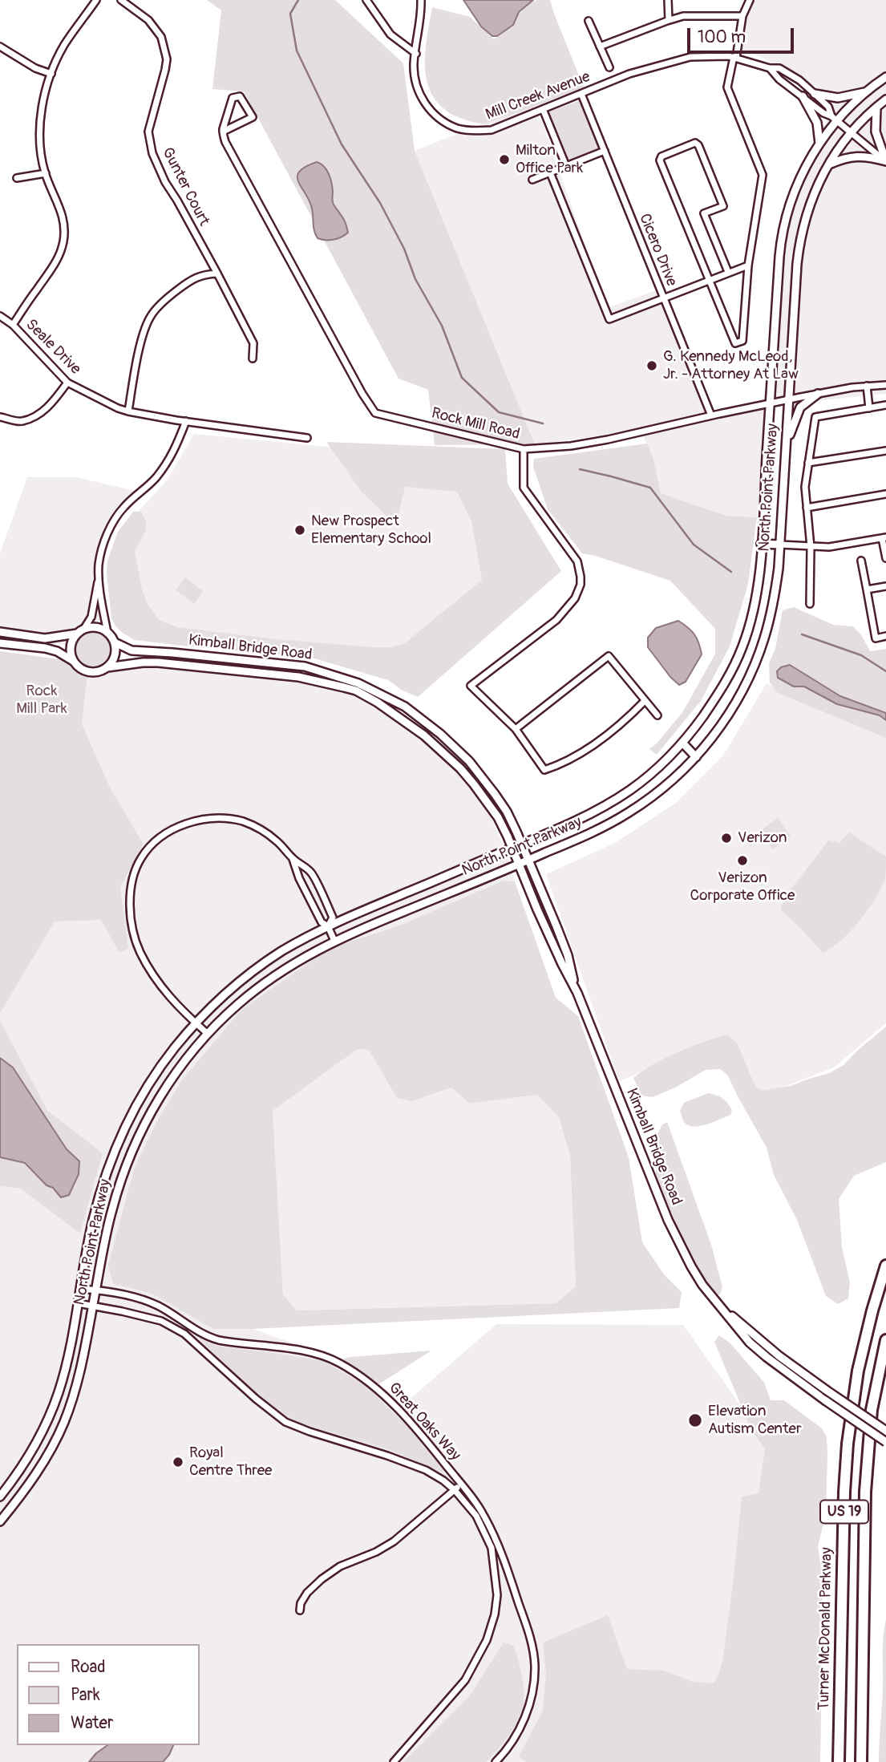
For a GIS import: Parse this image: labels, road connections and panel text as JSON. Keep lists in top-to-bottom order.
{
  "streets": {
    "highway": ["US 19", "Turner McDonald Parkway"],
    "street": [
      "Mill Creek Avenue",
      "Gunter Court",
      "Cicero Drive",
      "Seale Drive",
      "Rock Mill Road",
      "North Point Parkway",
      "Kimball Bridge Road",
      "Great Oaks Way"
    ]
  },
  "crossings": [
    ["Mill Creek Avenue", "Cicero Drive"],
    ["Mill Creek Avenue", "North Point Parkway"],
    ["Cicero Drive", "Rock Mill Road"],
    ["Rock Mill Road", "North Point Parkway"],
    ["North Point Parkway", "Kimball Bridge Road"],
    ["North Point Parkway", "Great Oaks Way"]
  ],
  "parks": ["Rock Mill Park"],
  "places": [
    "Milton Office Park",
    "G. Kennedy McLeod, Jr. - Attorney At Law",
    "New Prospect Elementary School",
    "Verizon",
    "Verizon Corporate Office",
    "Elevation Autism Center",
    "Royal Centre Three"
  ],
  "legend": ["Road", "Park", "Water"],
  "scale_bar": "100 m"
}
